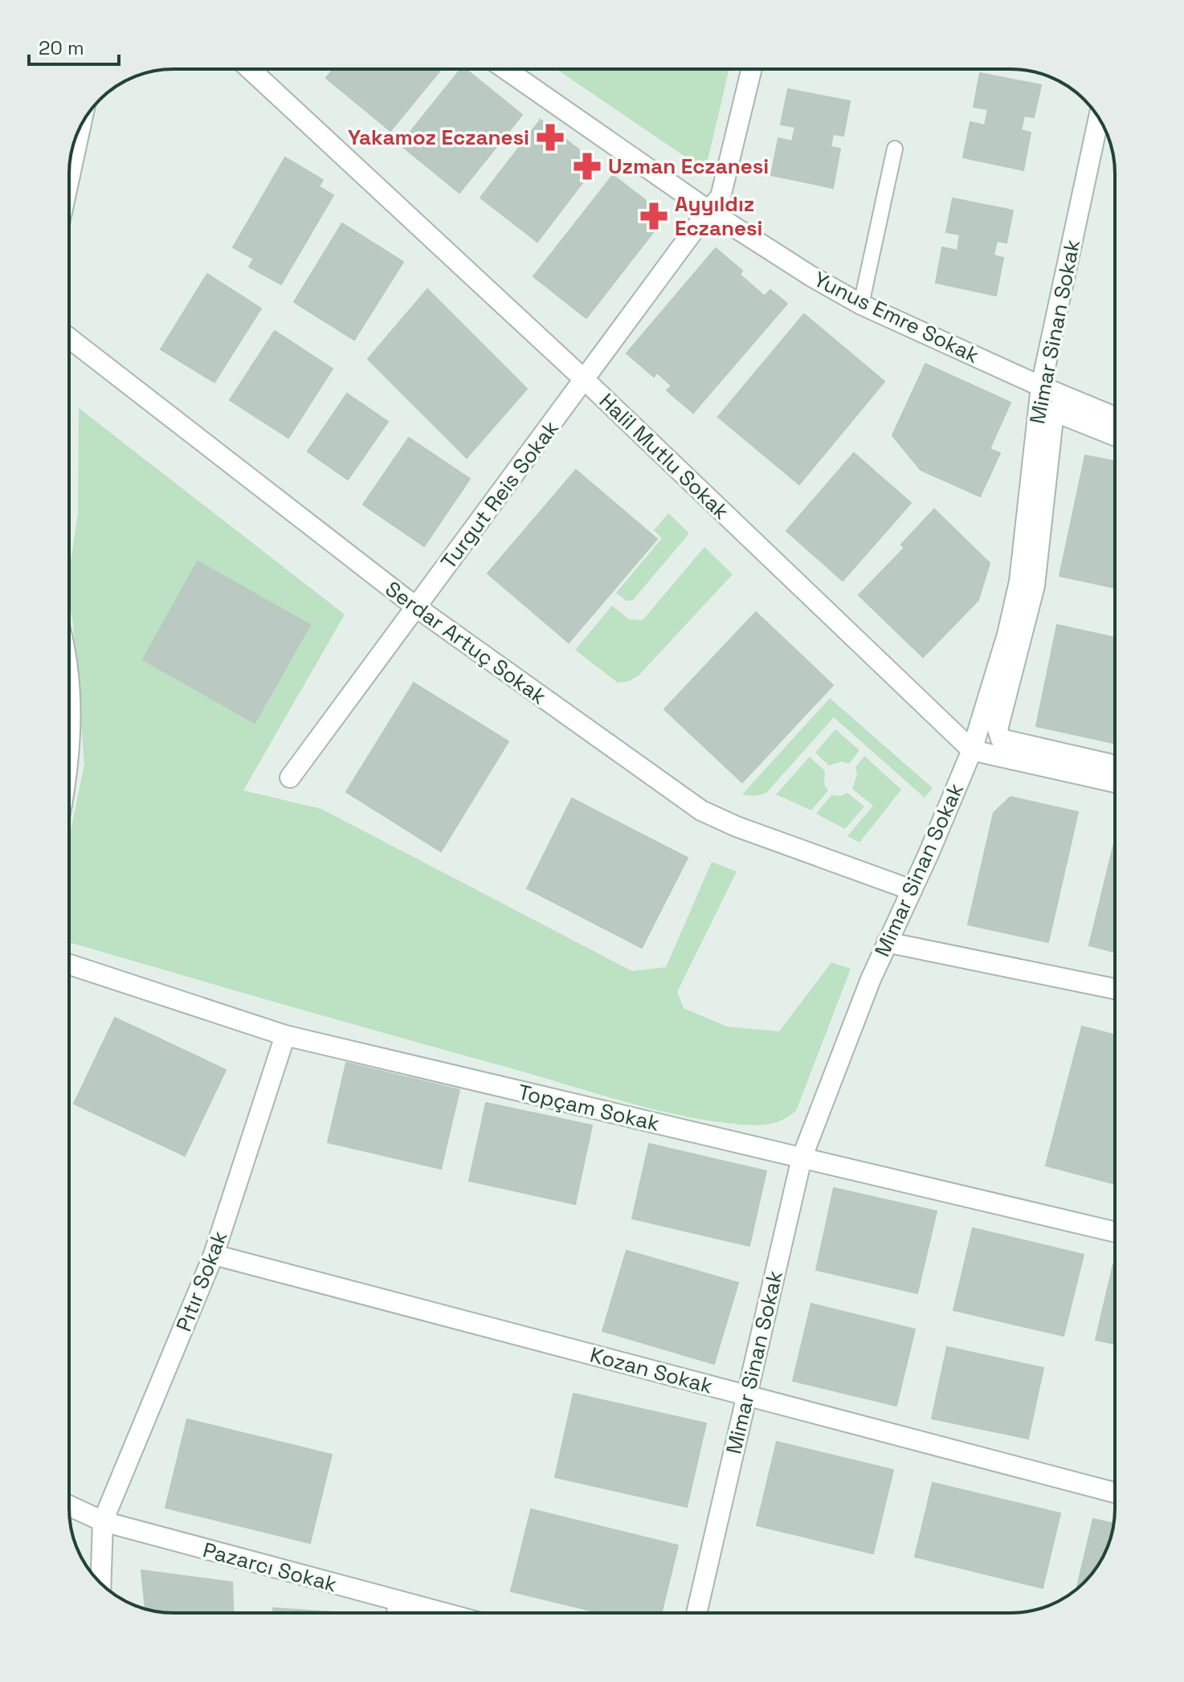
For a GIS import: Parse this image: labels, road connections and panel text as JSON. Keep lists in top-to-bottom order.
{
  "streets": {
    "street": [
      "Yunus Emre Sokak",
      "Mimar Sinan Sokak",
      "Halil Mutlu Sokak",
      "Turgut Reis Sokak",
      "Serdar Artuç Sokak",
      "Topçam Sokak",
      "Pıtır Sokak",
      "Kozan Sokak",
      "Pazarcı Sokak"
    ]
  },
  "crossings": [
    ["Yunus Emre Sokak", "Mimar Sinan Sokak"],
    ["Yunus Emre Sokak", "Turgut Reis Sokak"],
    ["Mimar Sinan Sokak", "Halil Mutlu Sokak"],
    ["Mimar Sinan Sokak", "Serdar Artuç Sokak"],
    ["Mimar Sinan Sokak", "Topçam Sokak"],
    ["Mimar Sinan Sokak", "Kozan Sokak"],
    ["Halil Mutlu Sokak", "Turgut Reis Sokak"],
    ["Turgut Reis Sokak", "Serdar Artuç Sokak"],
    ["Topçam Sokak", "Pıtır Sokak"],
    ["Pıtır Sokak", "Kozan Sokak"],
    ["Pıtır Sokak", "Pazarcı Sokak"]
  ],
  "places": {
    "pharmacy": ["Yakamoz Eczanesi", "Uzman Eczanesi", "Ayyıldız Eczanesi"]
  },
  "scale_bar": "20 m"
}
